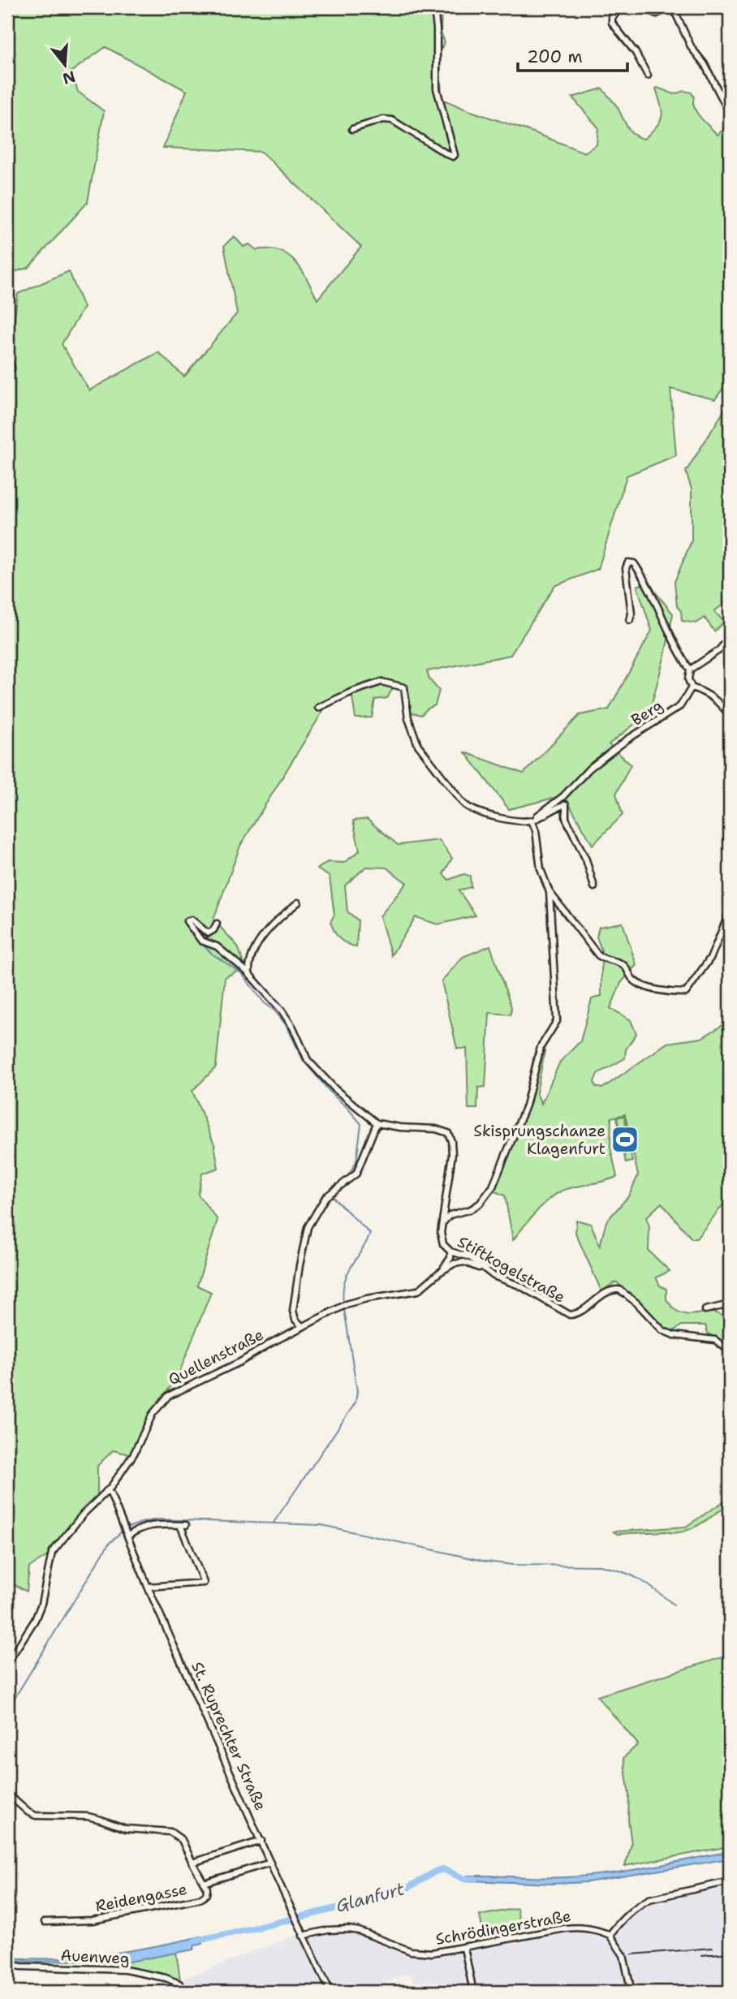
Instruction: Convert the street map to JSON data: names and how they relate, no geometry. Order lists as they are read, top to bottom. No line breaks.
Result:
{"streets":{"street":["Berg","Stiftkogelstraße","Quellenstraße","St. Ruprechter Straße","Reidengasse","Schrödingerstraße","Auenweg"]},"crossings":[["Berg","Stiftkogelstraße"],["Stiftkogelstraße","Quellenstraße"],["Quellenstraße","St. Ruprechter Straße"],["St. Ruprechter Straße","Schrödingerstraße"]],"water":["Glanfurt"],"places":{"sports":["Skisprungschanze Klagenfurt"]},"scale_bar":"200 m","north":"bottom"}
